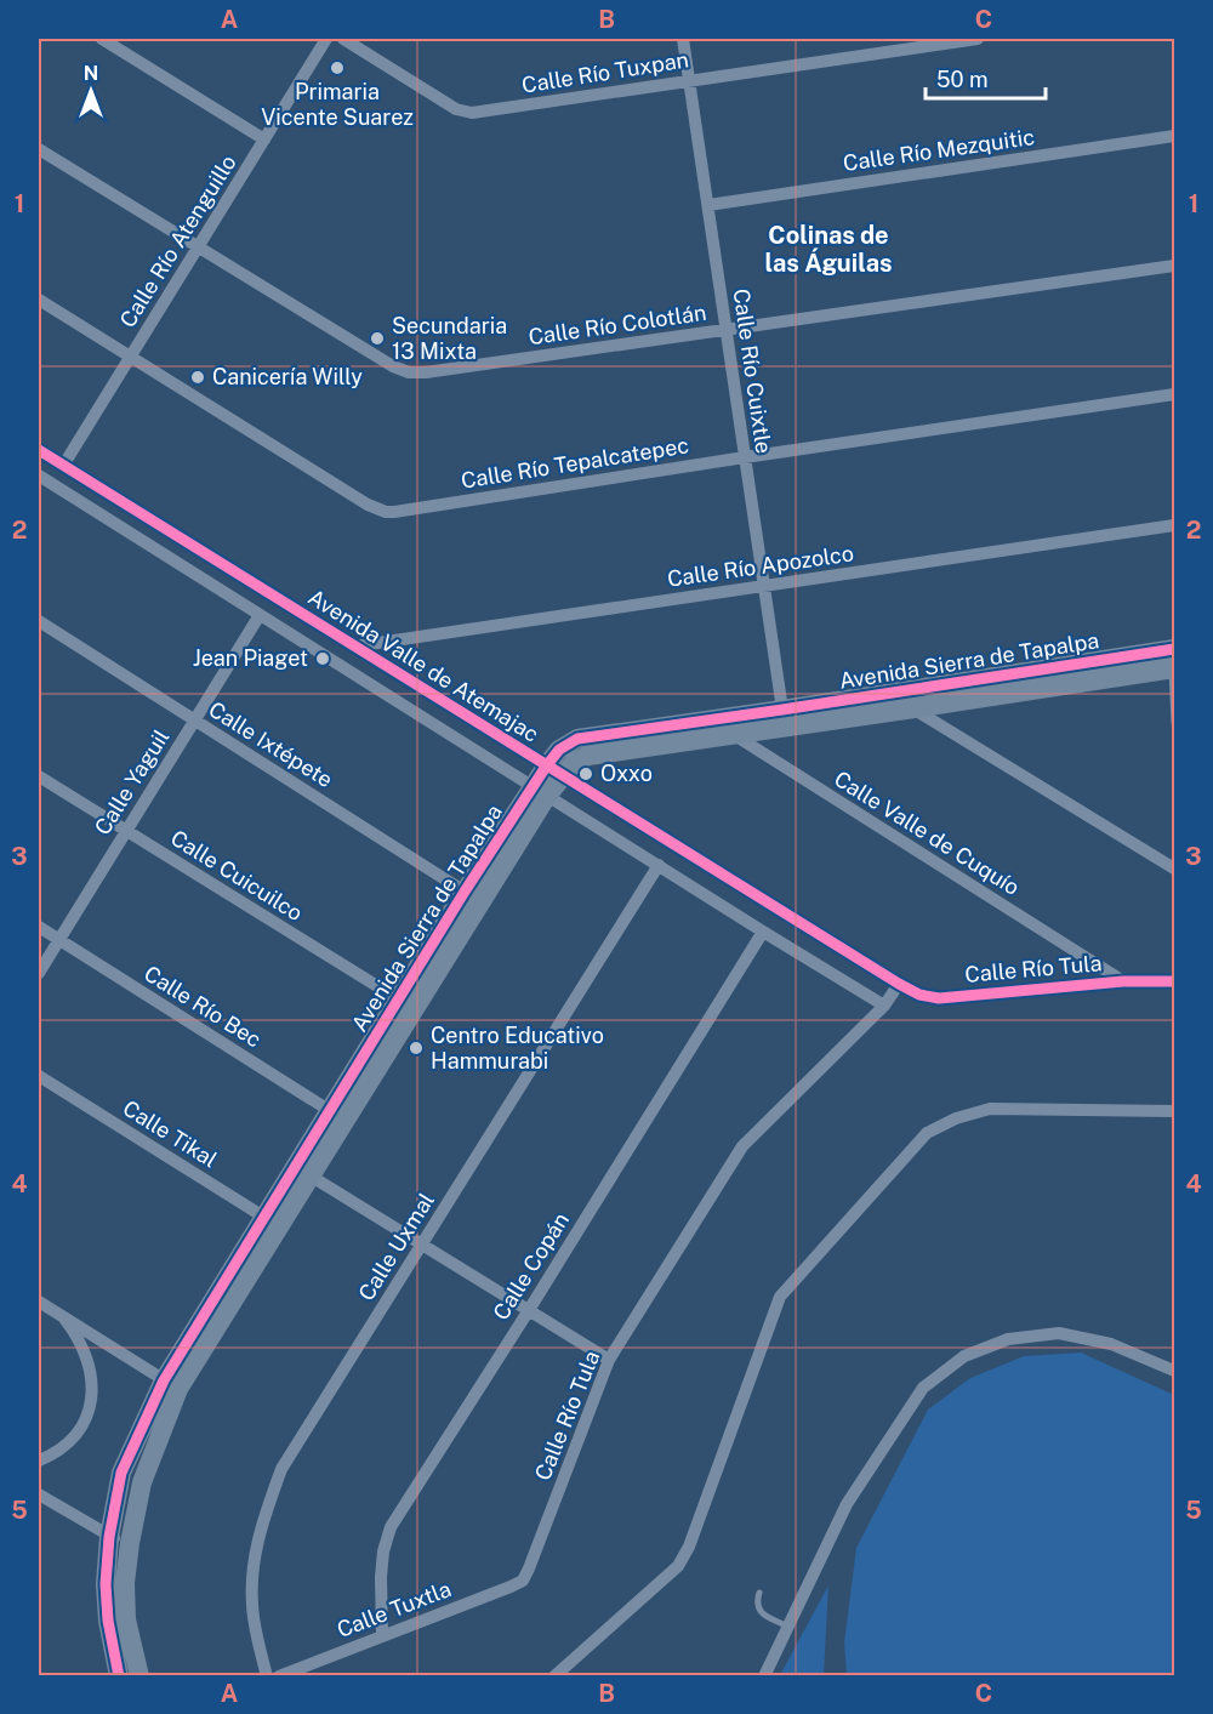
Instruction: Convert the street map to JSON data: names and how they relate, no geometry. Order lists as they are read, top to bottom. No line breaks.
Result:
{"streets":{"street":["Calle Río Tuxpan","Calle Río Mezquitic","Calle Río Atenguillo","Calle Río Colotlán","Calle Río Cuixtle","Calle Río Tepalcatepec","Calle Río Apozolco","Avenida Sierra de Tapalpa","Avenida Valle de Atemajac","Calle Ixtépete","Calle Yaguil","Calle Valle de Cuquío","Calle Cuicuilco","Calle Río Tula","Calle Río Bec","Calle Tikal","Calle Uxmal","Calle Copán","Calle Tuxtla"]},"crossings":[["Calle Río Tuxpan","Calle Río Cuixtle"],["Calle Río Mezquitic","Calle Río Cuixtle"],["Calle Río Atenguillo","Calle Río Colotlán"],["Calle Río Atenguillo","Calle Río Tepalcatepec"],["Calle Río Atenguillo","Avenida Valle de Atemajac"],["Calle Río Colotlán","Calle Río Cuixtle"],["Calle Río Cuixtle","Calle Río Tepalcatepec"],["Calle Río Cuixtle","Calle Río Apozolco"],["Calle Río Cuixtle","Avenida Sierra de Tapalpa"],["Calle Río Apozolco","Avenida Valle de Atemajac"],["Avenida Sierra de Tapalpa","Avenida Valle de Atemajac"],["Avenida Sierra de Tapalpa","Calle Ixtépete"],["Avenida Sierra de Tapalpa","Calle Valle de Cuquío"],["Avenida Sierra de Tapalpa","Calle Cuicuilco"],["Avenida Sierra de Tapalpa","Calle Río Bec"],["Avenida Sierra de Tapalpa","Calle Tikal"],["Avenida Valle de Atemajac","Calle Yaguil"],["Avenida Valle de Atemajac","Calle Río Tula"],["Avenida Valle de Atemajac","Calle Uxmal"],["Avenida Valle de Atemajac","Calle Copán"],["Calle Ixtépete","Calle Yaguil"],["Calle Yaguil","Calle Cuicuilco"],["Calle Yaguil","Calle Río Bec"],["Calle Valle de Cuquío","Calle Río Tula"],["Calle Río Tula","Calle Tuxtla"],["Calle Copán","Calle Tuxtla"]],"districts":["Colinas de las Águilas"],"places":["Primaria Vicente Suarez","Secundaria 13 Mixta","Canicería Willy","Jean Piaget","Oxxo","Centro Educativo Hammurabi"],"scale_bar":"50 m","north":"top","grid":{"columns":["A","B","C"],"rows":["1","2","3","4","5"]}}
